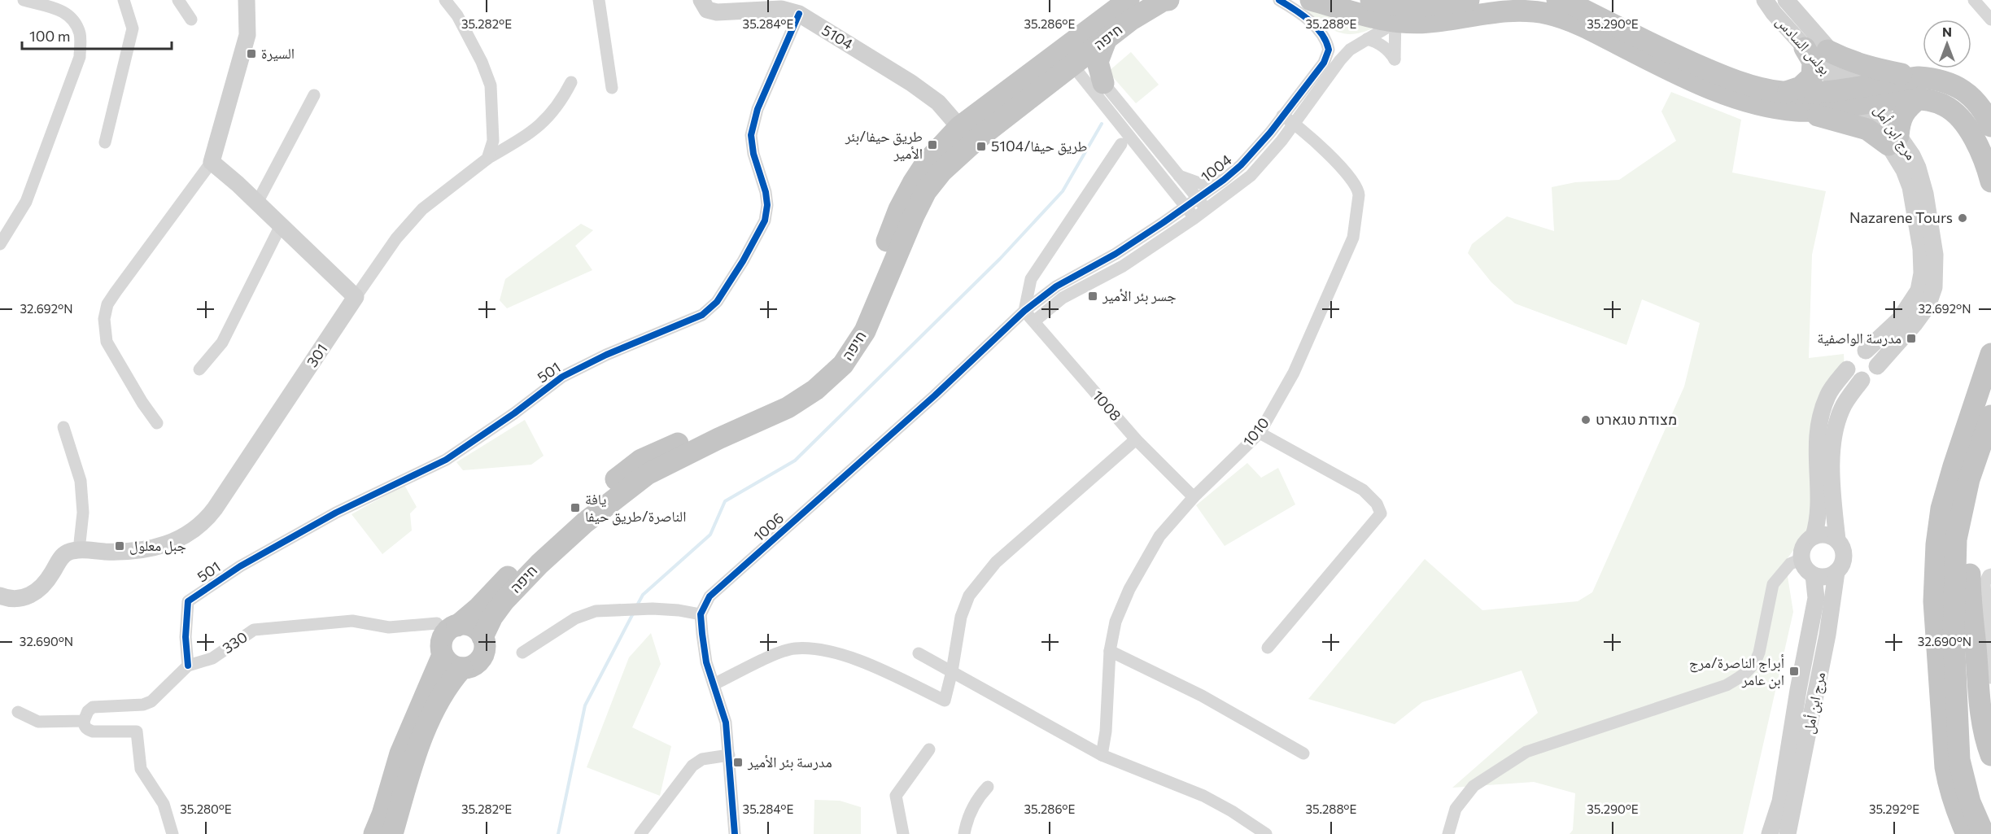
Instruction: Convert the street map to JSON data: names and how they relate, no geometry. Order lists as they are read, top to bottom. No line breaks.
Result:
{"streets":{"highway":["חיפה"],"street":["5104","بولس السادس","مرج ابن أمل","1004","301","501","1008","1010","1006","330"]},"crossings":[["5104","חיפה"],["5104","501"],["חיפה","330"],["بولس السادس","مرج ابن أمل"],["1004","1008"],["1004","1010"],["1004","1006"],["501","330"],["1008","1010"],["1008","1006"]],"places":{"transit":["السيرة","طريق حيفا/بئر الأمير","طريق حيفا/5104","جسر بئر الأمير","مدرسة الواصفية","يافة الناصرة/طريق حيفا","جبل معلول","أبراج الناصرة/مرج ابن عامر","مدرسة بئر الأمير"],"other":["Nazarene Tours","מצודת טגארט"]},"scale_bar":"100 m","north":"top","coordinates":["35.282°E","35.284°E","35.286°E","35.288°E","35.290°E","32.692°N","32.690°N","35.280°E","35.292°E"]}
